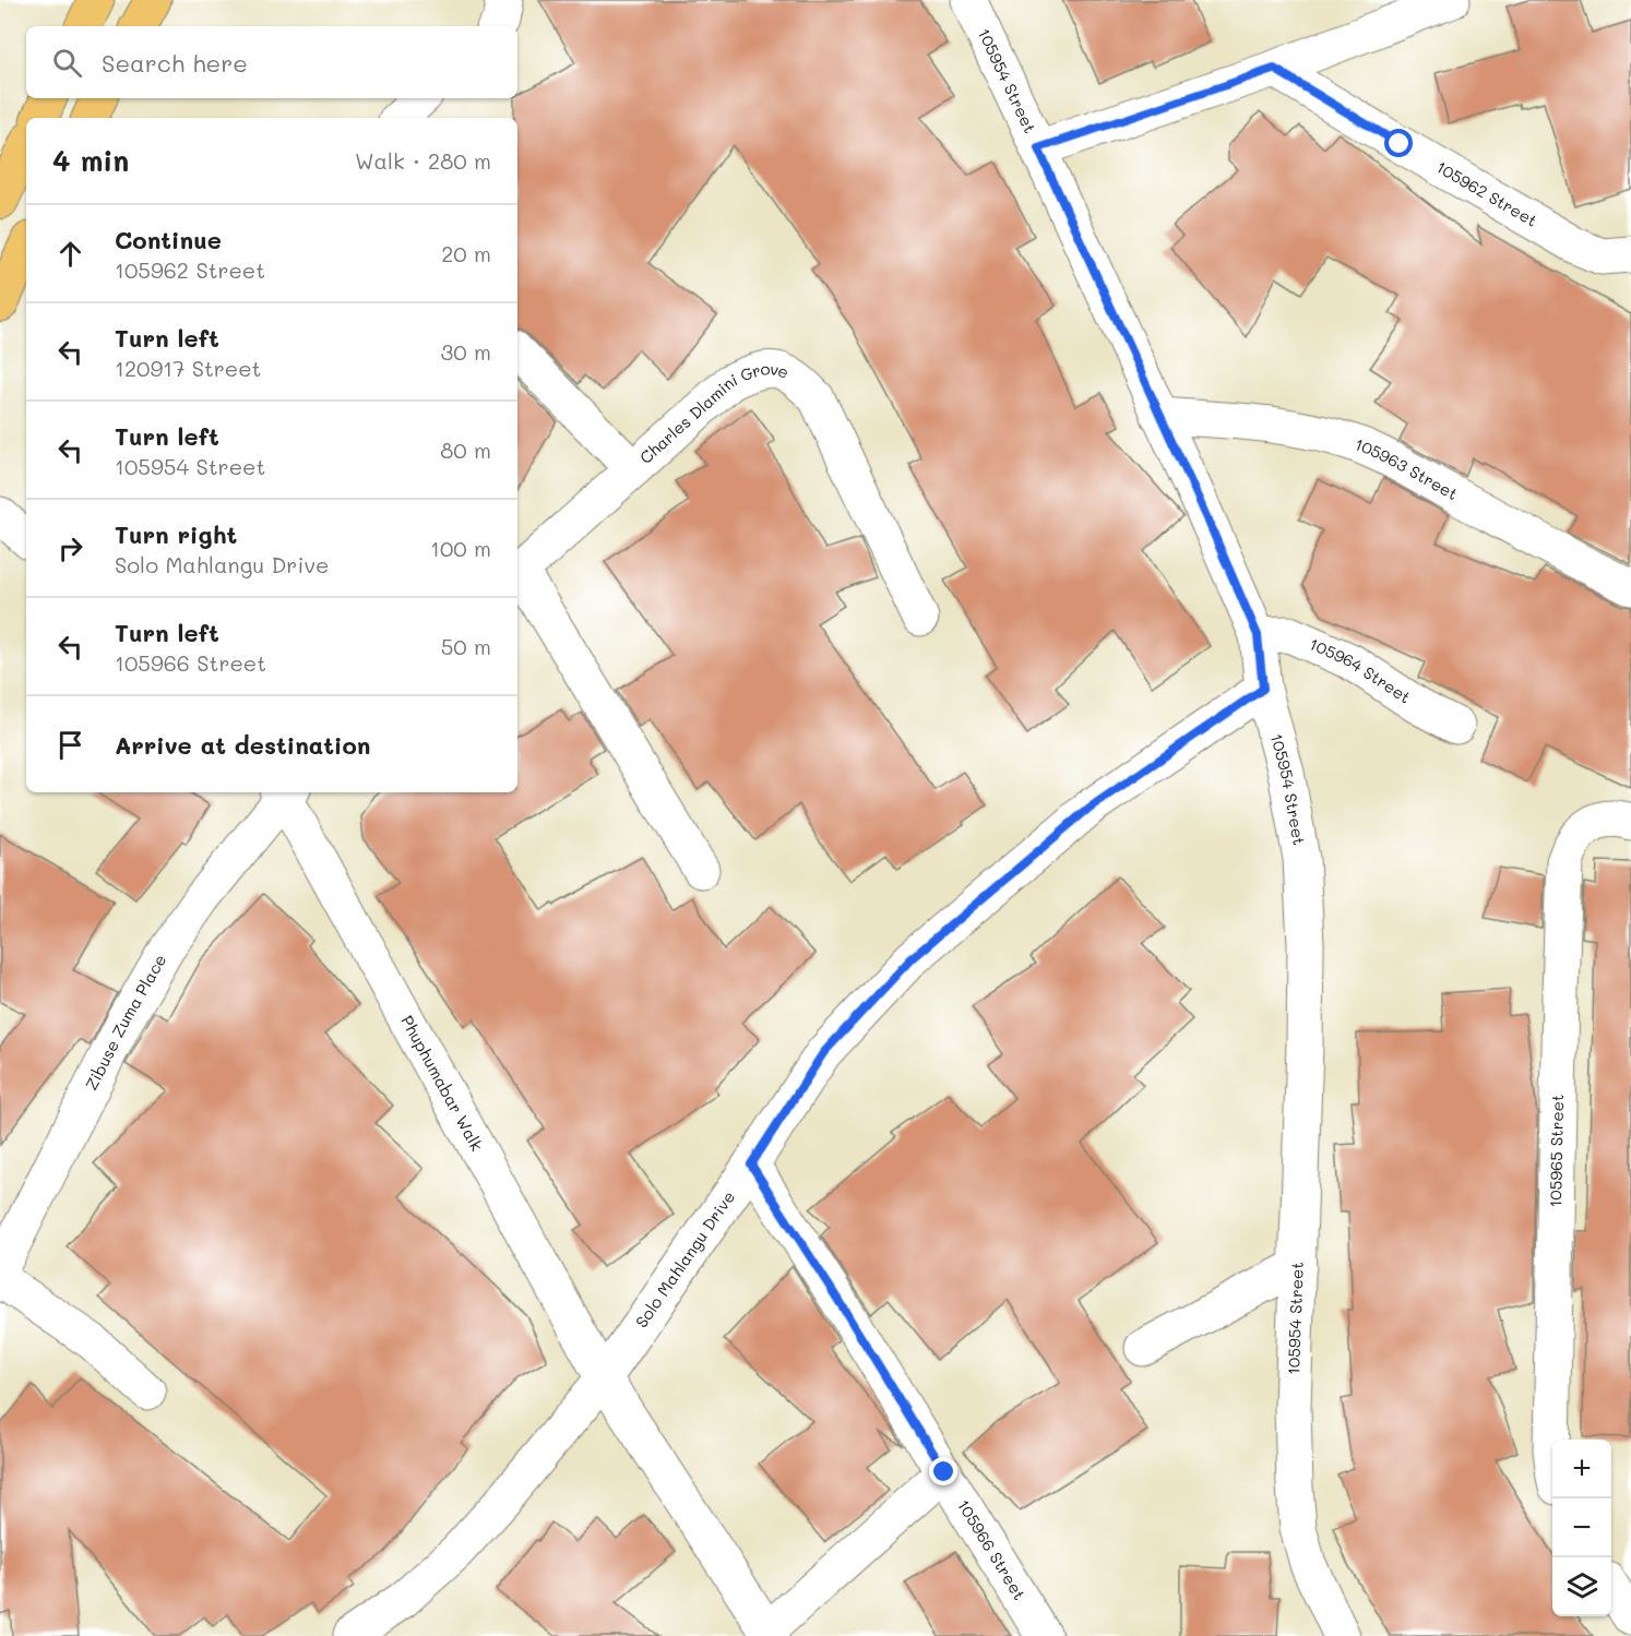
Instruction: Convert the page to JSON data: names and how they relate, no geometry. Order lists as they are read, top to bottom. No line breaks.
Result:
{"streets":{"street":["105954 Street","105962 Street","Charles Dlamini Grove","105963 Street","105964 Street","Zibuse Zuma Place","Phuphumabar Walk","105965 Street","Solo Mahlangu Drive","105966 Street"]},"crossings":[["105954 Street","105963 Street"],["105954 Street","105964 Street"],["105954 Street","Solo Mahlangu Drive"],["Phuphumabar Walk","Solo Mahlangu Drive"],["Solo Mahlangu Drive","105966 Street"]],"page":{"search":"Search here","heading":["4 min","Walk · 280 m"],"list":[["Continue","105962 Street","20 m"],["Turn left","120917 Street","30 m"],["Turn left","105954 Street","80 m"],["Turn right","Solo Mahlangu Drive","100 m"],["Turn left","105966 Street","50 m"],"Arrive at destination"],"map_buttons":["+","−"]}}
